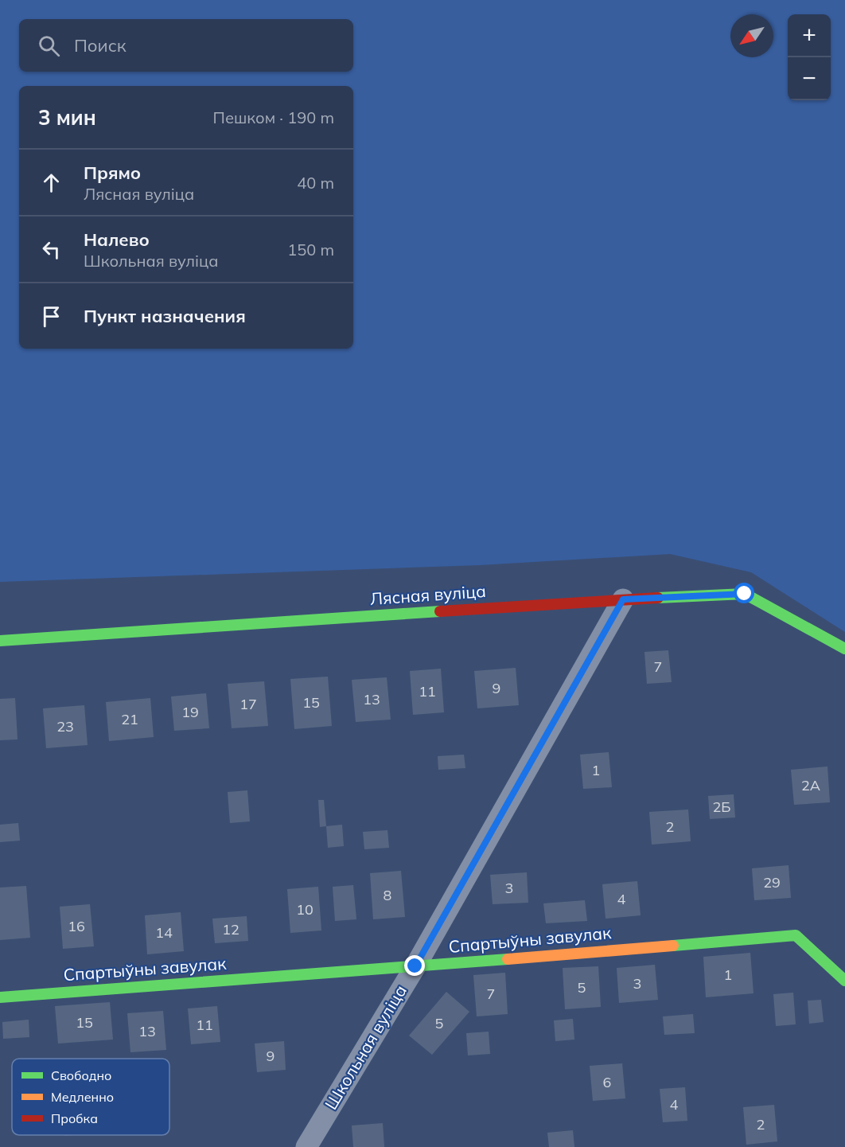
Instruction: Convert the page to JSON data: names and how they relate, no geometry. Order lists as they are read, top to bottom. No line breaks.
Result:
{"streets":{"street":["Лясная вуліца","Спартыўны завулак","Школьная вуліца"]},"crossings":[["Лясная вуліца","Школьная вуліца"],["Спартыўны завулак","Школьная вуліца"]],"house_numbers":["7","9","11","13","15","17","19","21","23","1","2А","2Б","2","29","3","8","4","10","16","12","14","1","3","5","7","15","5","11","13","9","6","4","2"],"legend":["Свободно","Медленно","Пробка"],"north":"bottom left","page":{"map_buttons":["+","−"],"search":"Поиск","heading":["3 мин","Пешком · 190 m"],"list":[["Прямо","Лясная вуліца","40 m"],["Налево","Школьная вуліца","150 m"],"Пункт назначения"]}}
